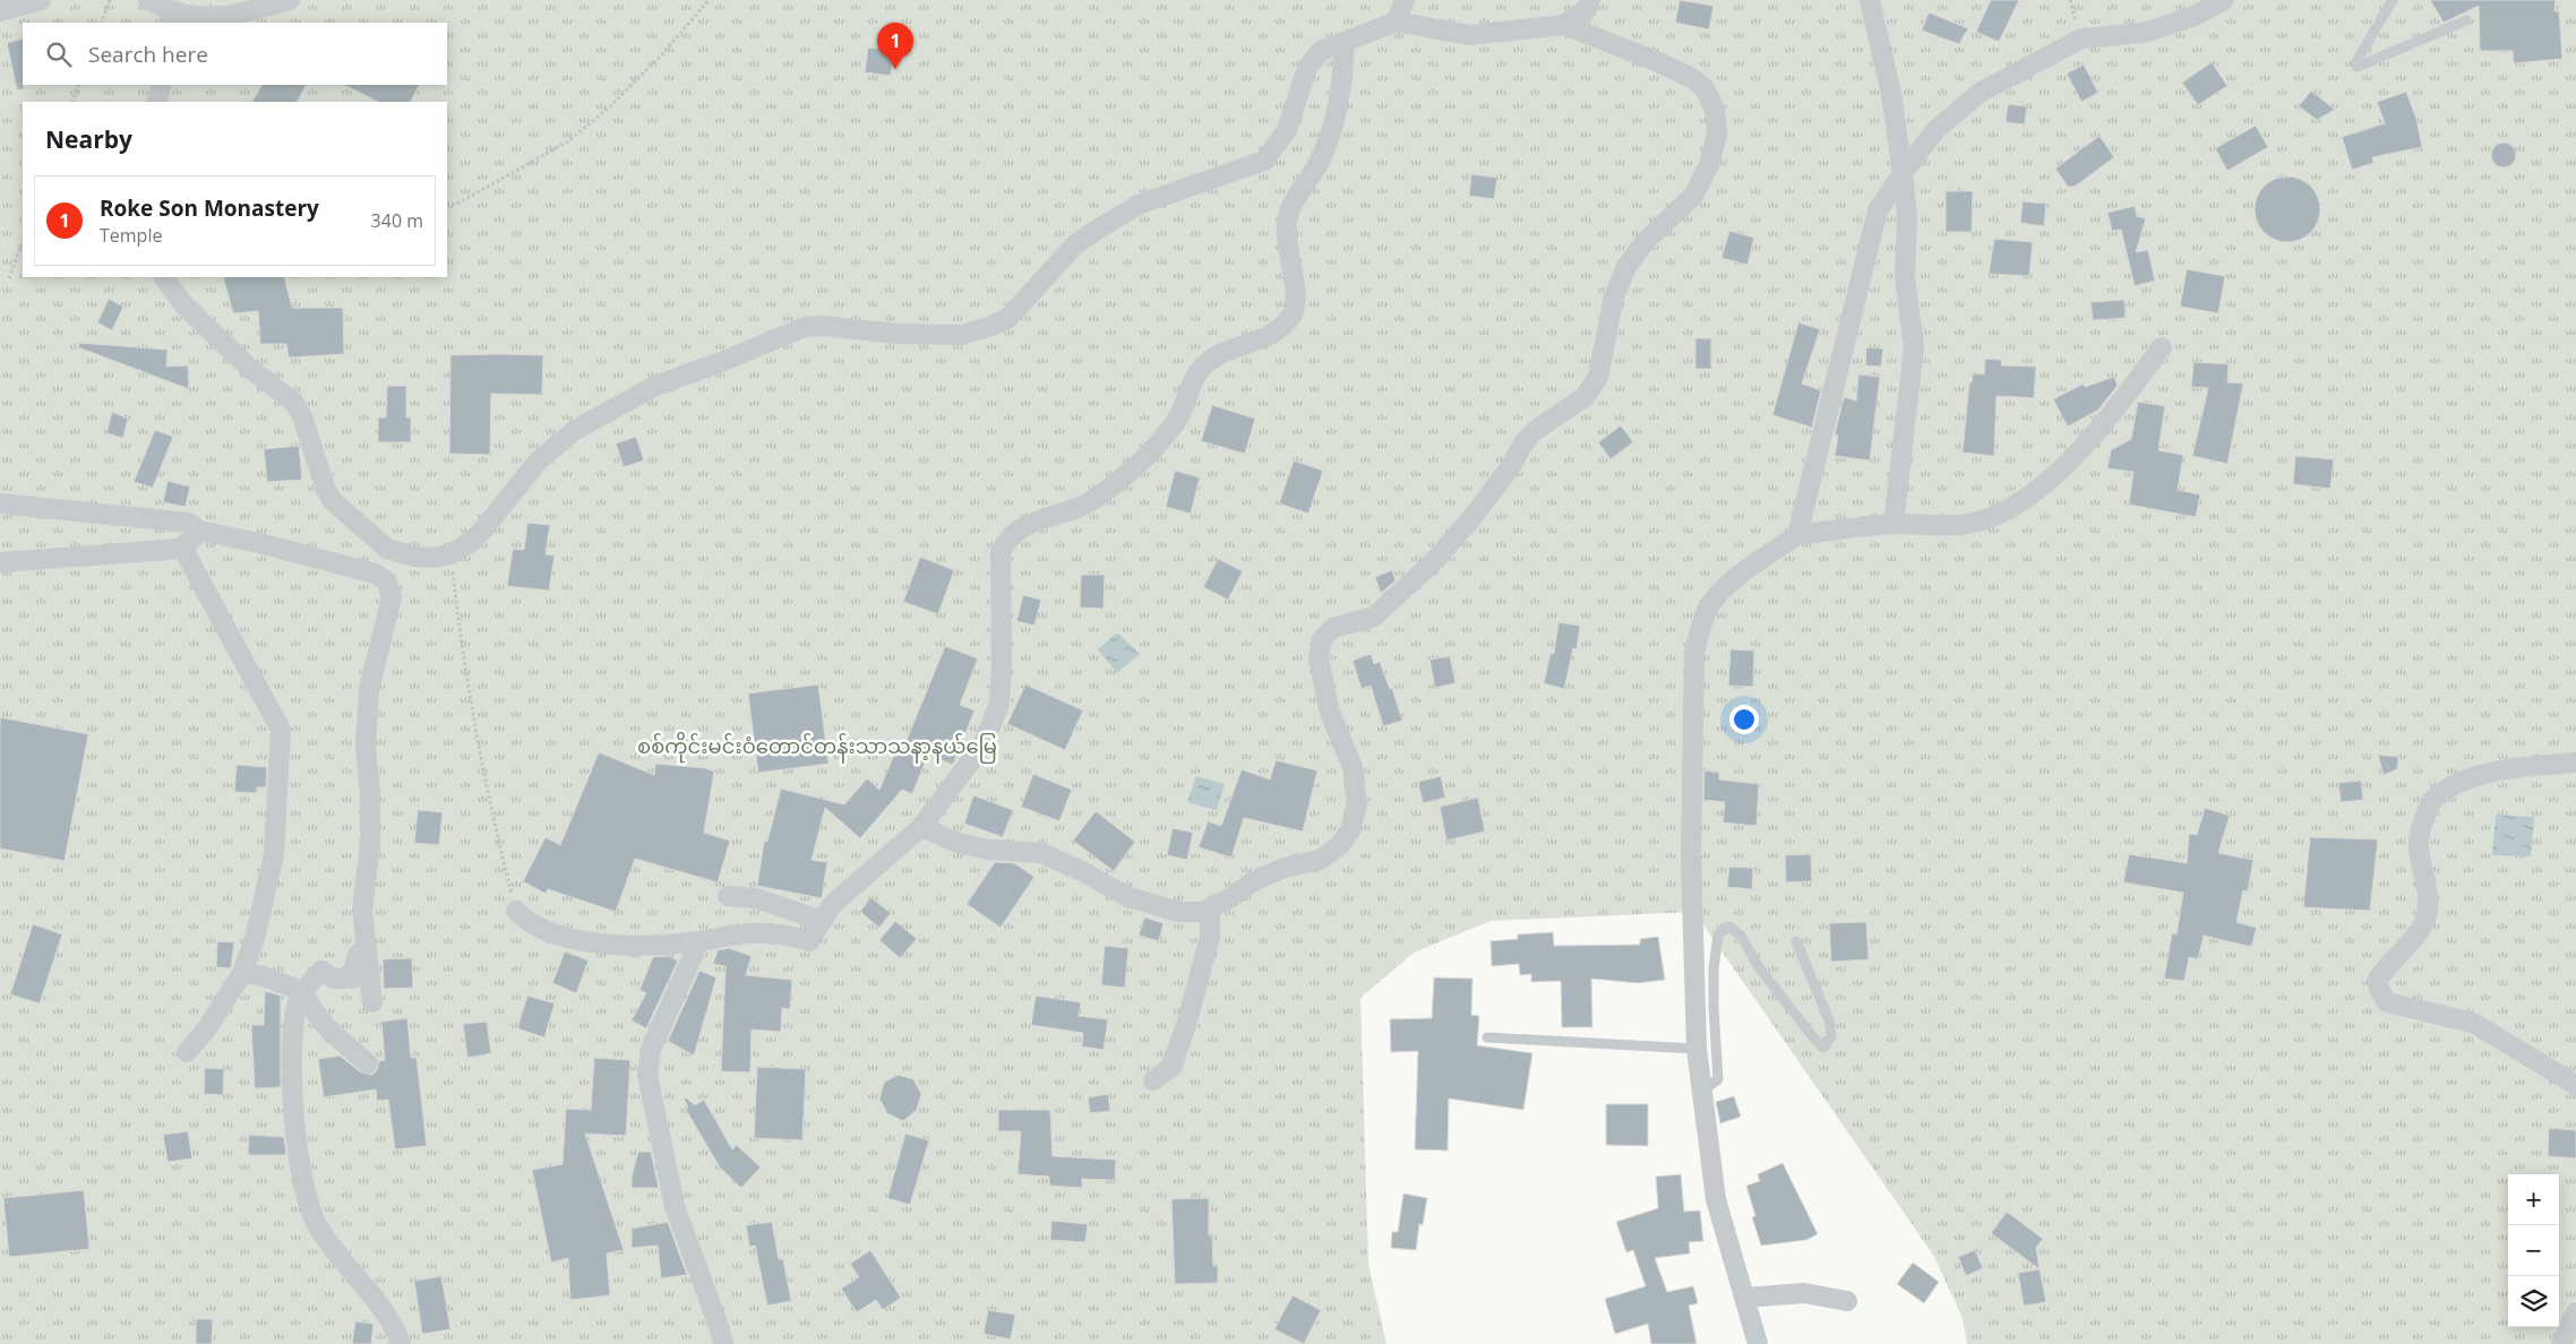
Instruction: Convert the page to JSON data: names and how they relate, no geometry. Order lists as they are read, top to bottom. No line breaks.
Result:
{"parks":["စစ်ကိုင်းမင်းဝံတောင်တန်းသာသနာ့နယ်မြေ"],"page":{"pins":"1","search":"Search here","heading":"Nearby","list":[{"mark":"1","name":"Roke Son Monastery","note":"Temple","value":"340 m"}],"map_buttons":["+","−"]}}
